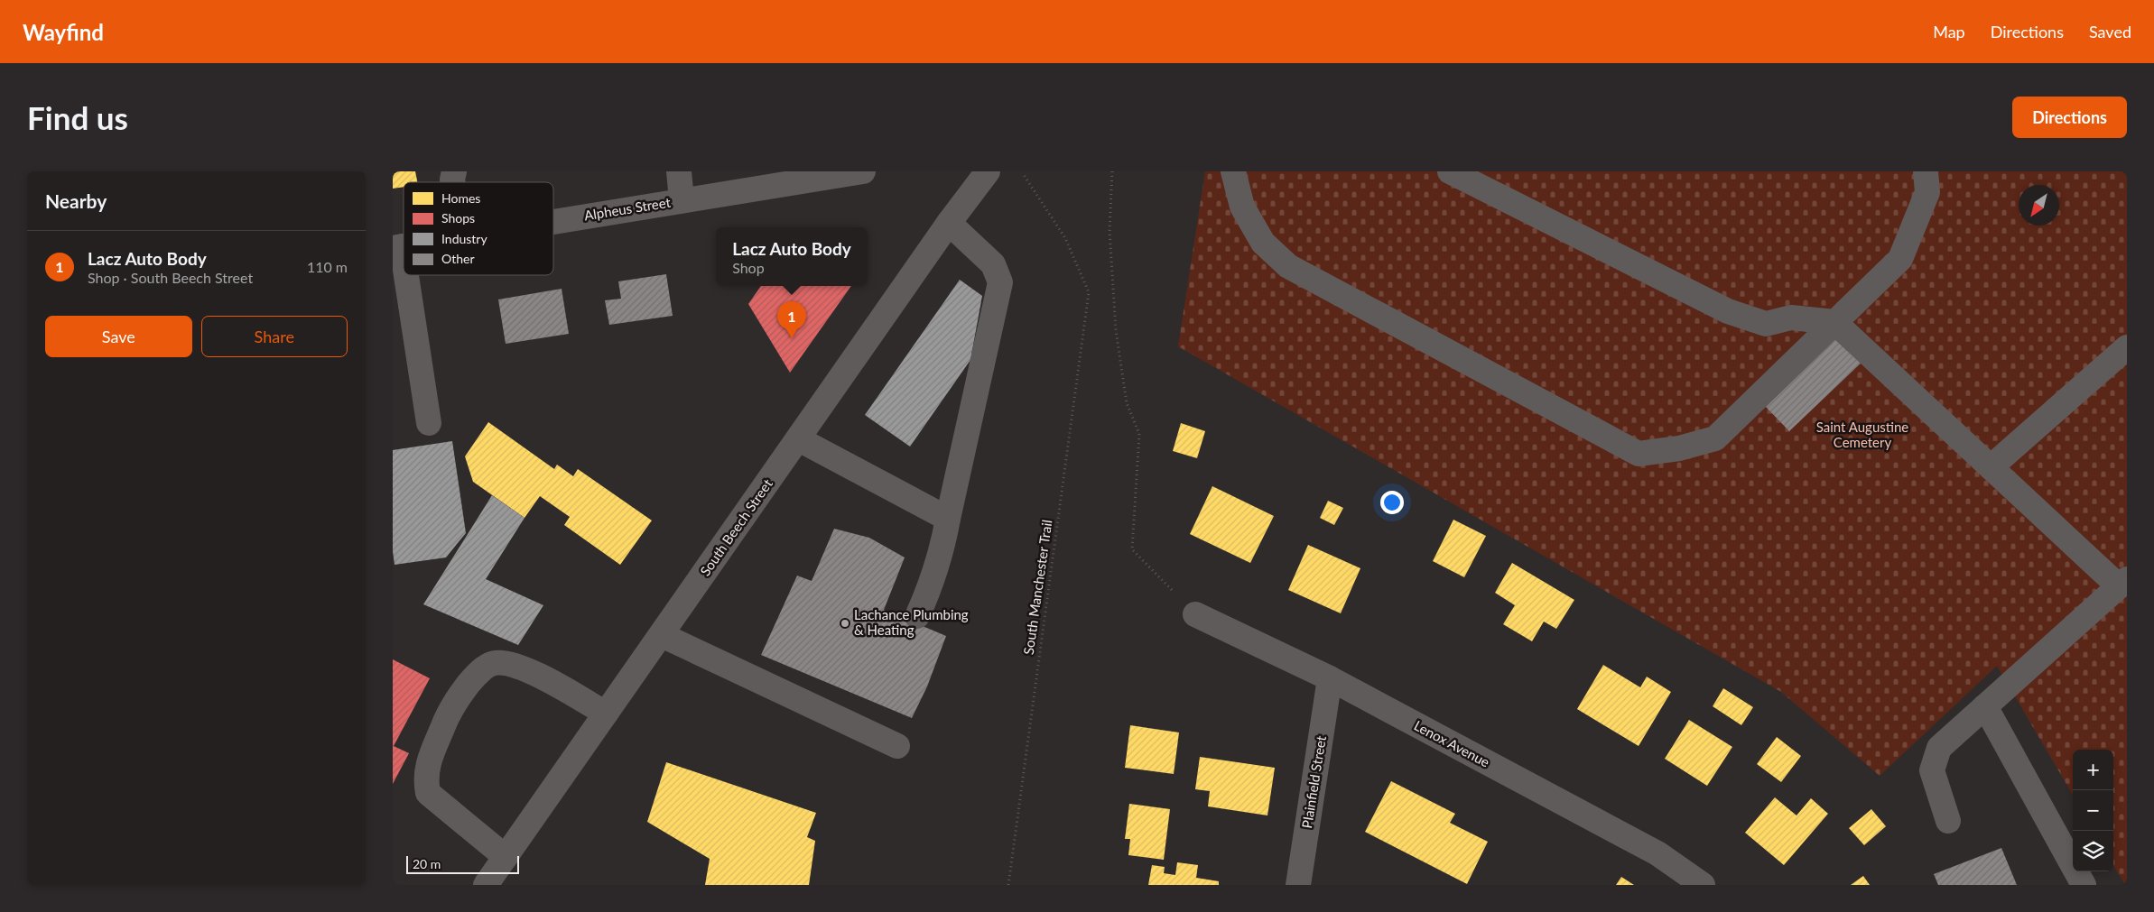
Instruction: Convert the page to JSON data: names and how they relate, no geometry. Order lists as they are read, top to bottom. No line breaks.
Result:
{"streets":{"street":["Alpheus Street","South Beech Street","Lenox Avenue","Plainfield Street"],"path":["South Manchester Trail"]},"crossings":[["Lenox Avenue","Plainfield Street"]],"parks":["Saint Augustine Cemetery"],"places":["Lachance Plumbing & Heating"],"legend":["Homes","Shops","Industry","Other"],"scale_bar":"20 m","north":"bottom left","page":{"header":"Wayfind","nav":["Map","Directions","Saved"],"buttons":["Directions",["Save","Share"]],"title":"Find us","heading":"Nearby","popup":["Lacz Auto Body","Shop"],"list":[{"mark":"1","name":"Lacz Auto Body","note":"Shop · South Beech Street","value":"110 m"}],"pins":"1","map_buttons":["+","−"],"scale":"20 m"}}
